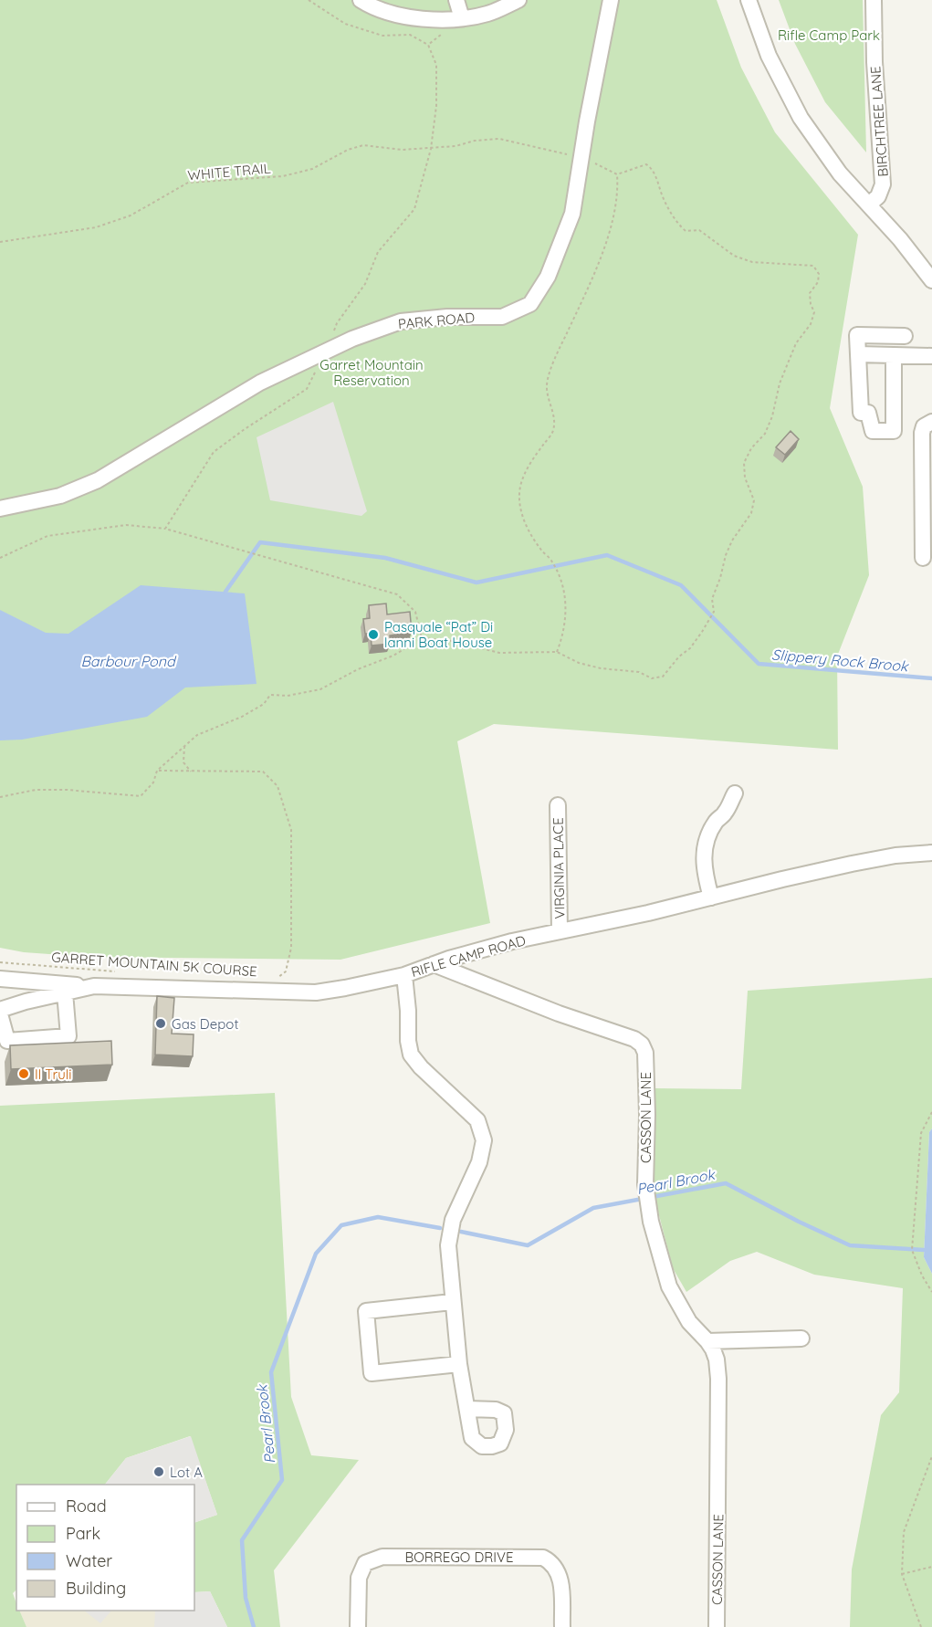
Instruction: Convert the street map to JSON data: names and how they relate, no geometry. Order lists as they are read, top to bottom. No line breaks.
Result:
{"streets":{"street":["BIRCHTREE LANE","PARK ROAD","VIRGINIA PLACE","RIFLE CAMP ROAD","CASSON LANE","BORREGO DRIVE"],"path":["WHITE TRAIL","GARRET MOUNTAIN 5K COURSE"]},"crossings":[["WHITE TRAIL","PARK ROAD"],["VIRGINIA PLACE","RIFLE CAMP ROAD"],["RIFLE CAMP ROAD","CASSON LANE"]],"water":["Slippery Rock Brook","Barbour Pond","Pearl Brook"],"parks":["Rifle Camp Park","Garret Mountain Reservation"],"places":["Pasquale “Pat” Di lanni Boat House","Gas Depot","Il Truli","Lot A"],"legend":["Road","Park","Water","Building"]}
